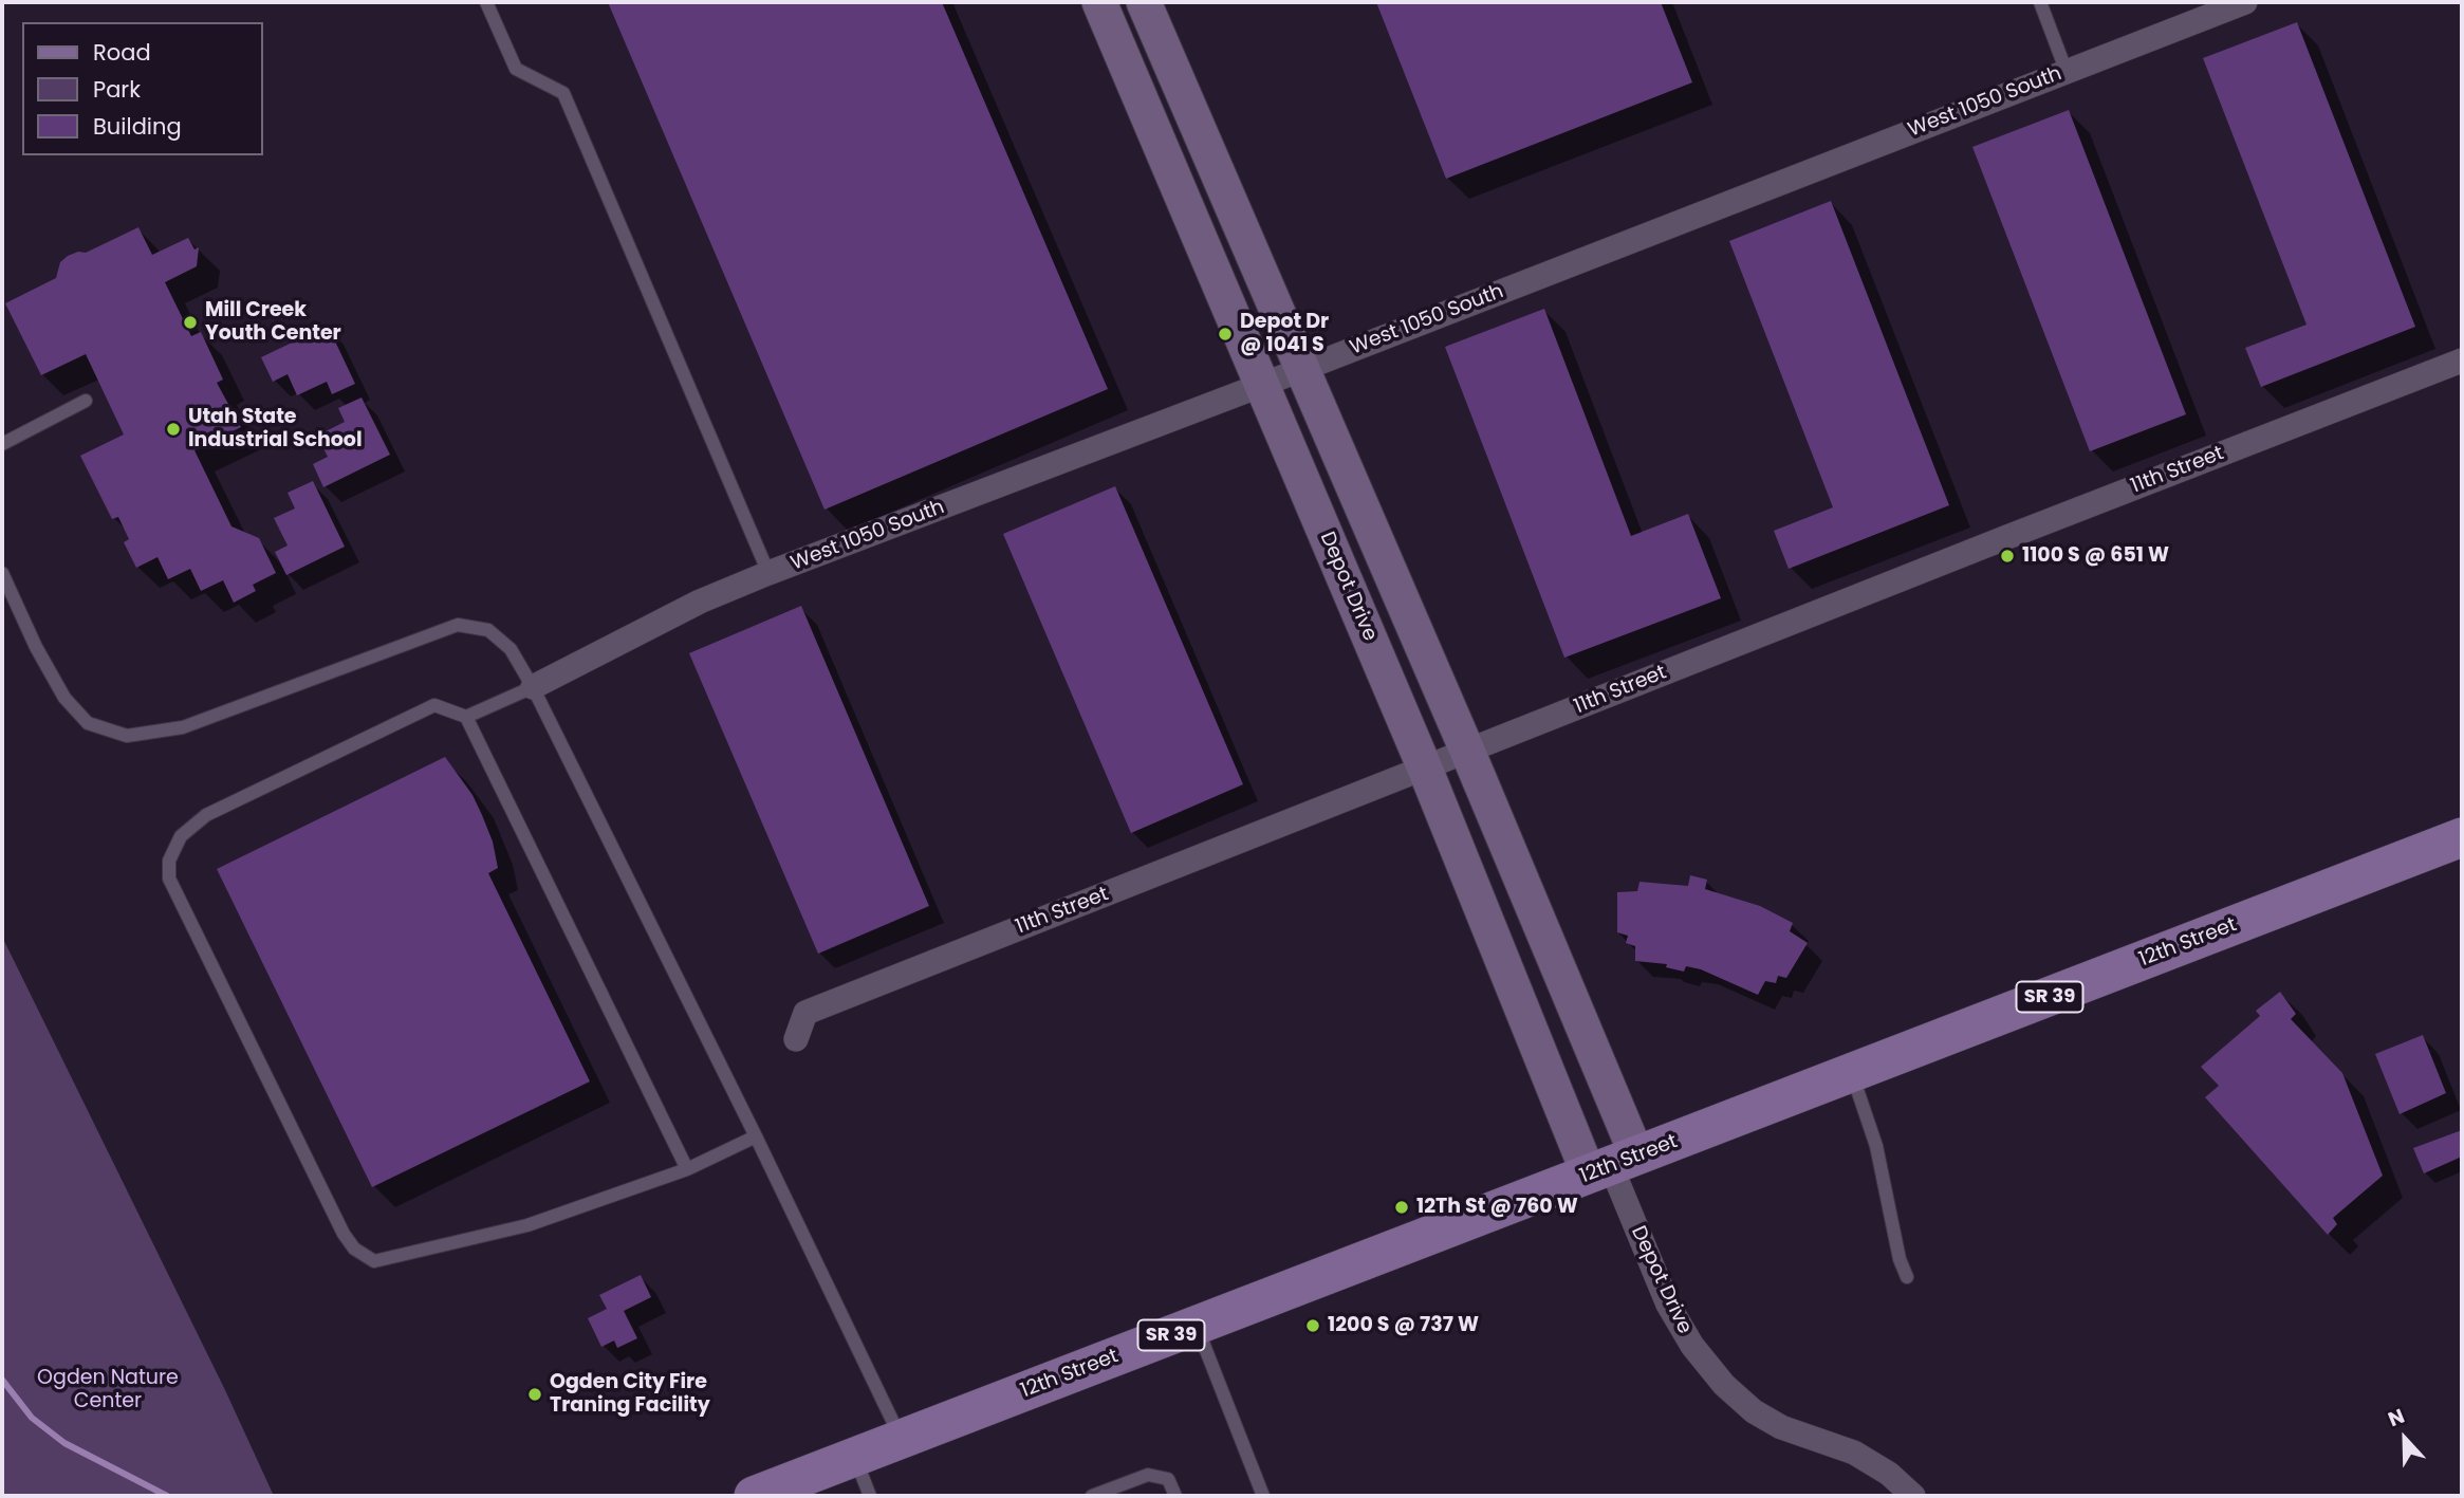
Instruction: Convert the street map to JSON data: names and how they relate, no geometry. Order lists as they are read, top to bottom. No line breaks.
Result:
{"streets":{"main road":["Depot Drive","12th Street","SR 39"],"street":["West 1050 South","11th Street"]},"crossings":[["West 1050 South","Depot Drive"],["11th Street","Depot Drive"],["Depot Drive","12th Street"]],"parks":["Ogden Nature Center"],"places":["Mill Creek Youth Center","Depot Dr @ 1041 S","Utah State Industrial School","1100 S @ 651 W","12Th St @ 760 W","1200 S @ 737 W","Ogden City Fire Traning Facility"],"legend":["Road","Park","Building"],"north":"top"}
